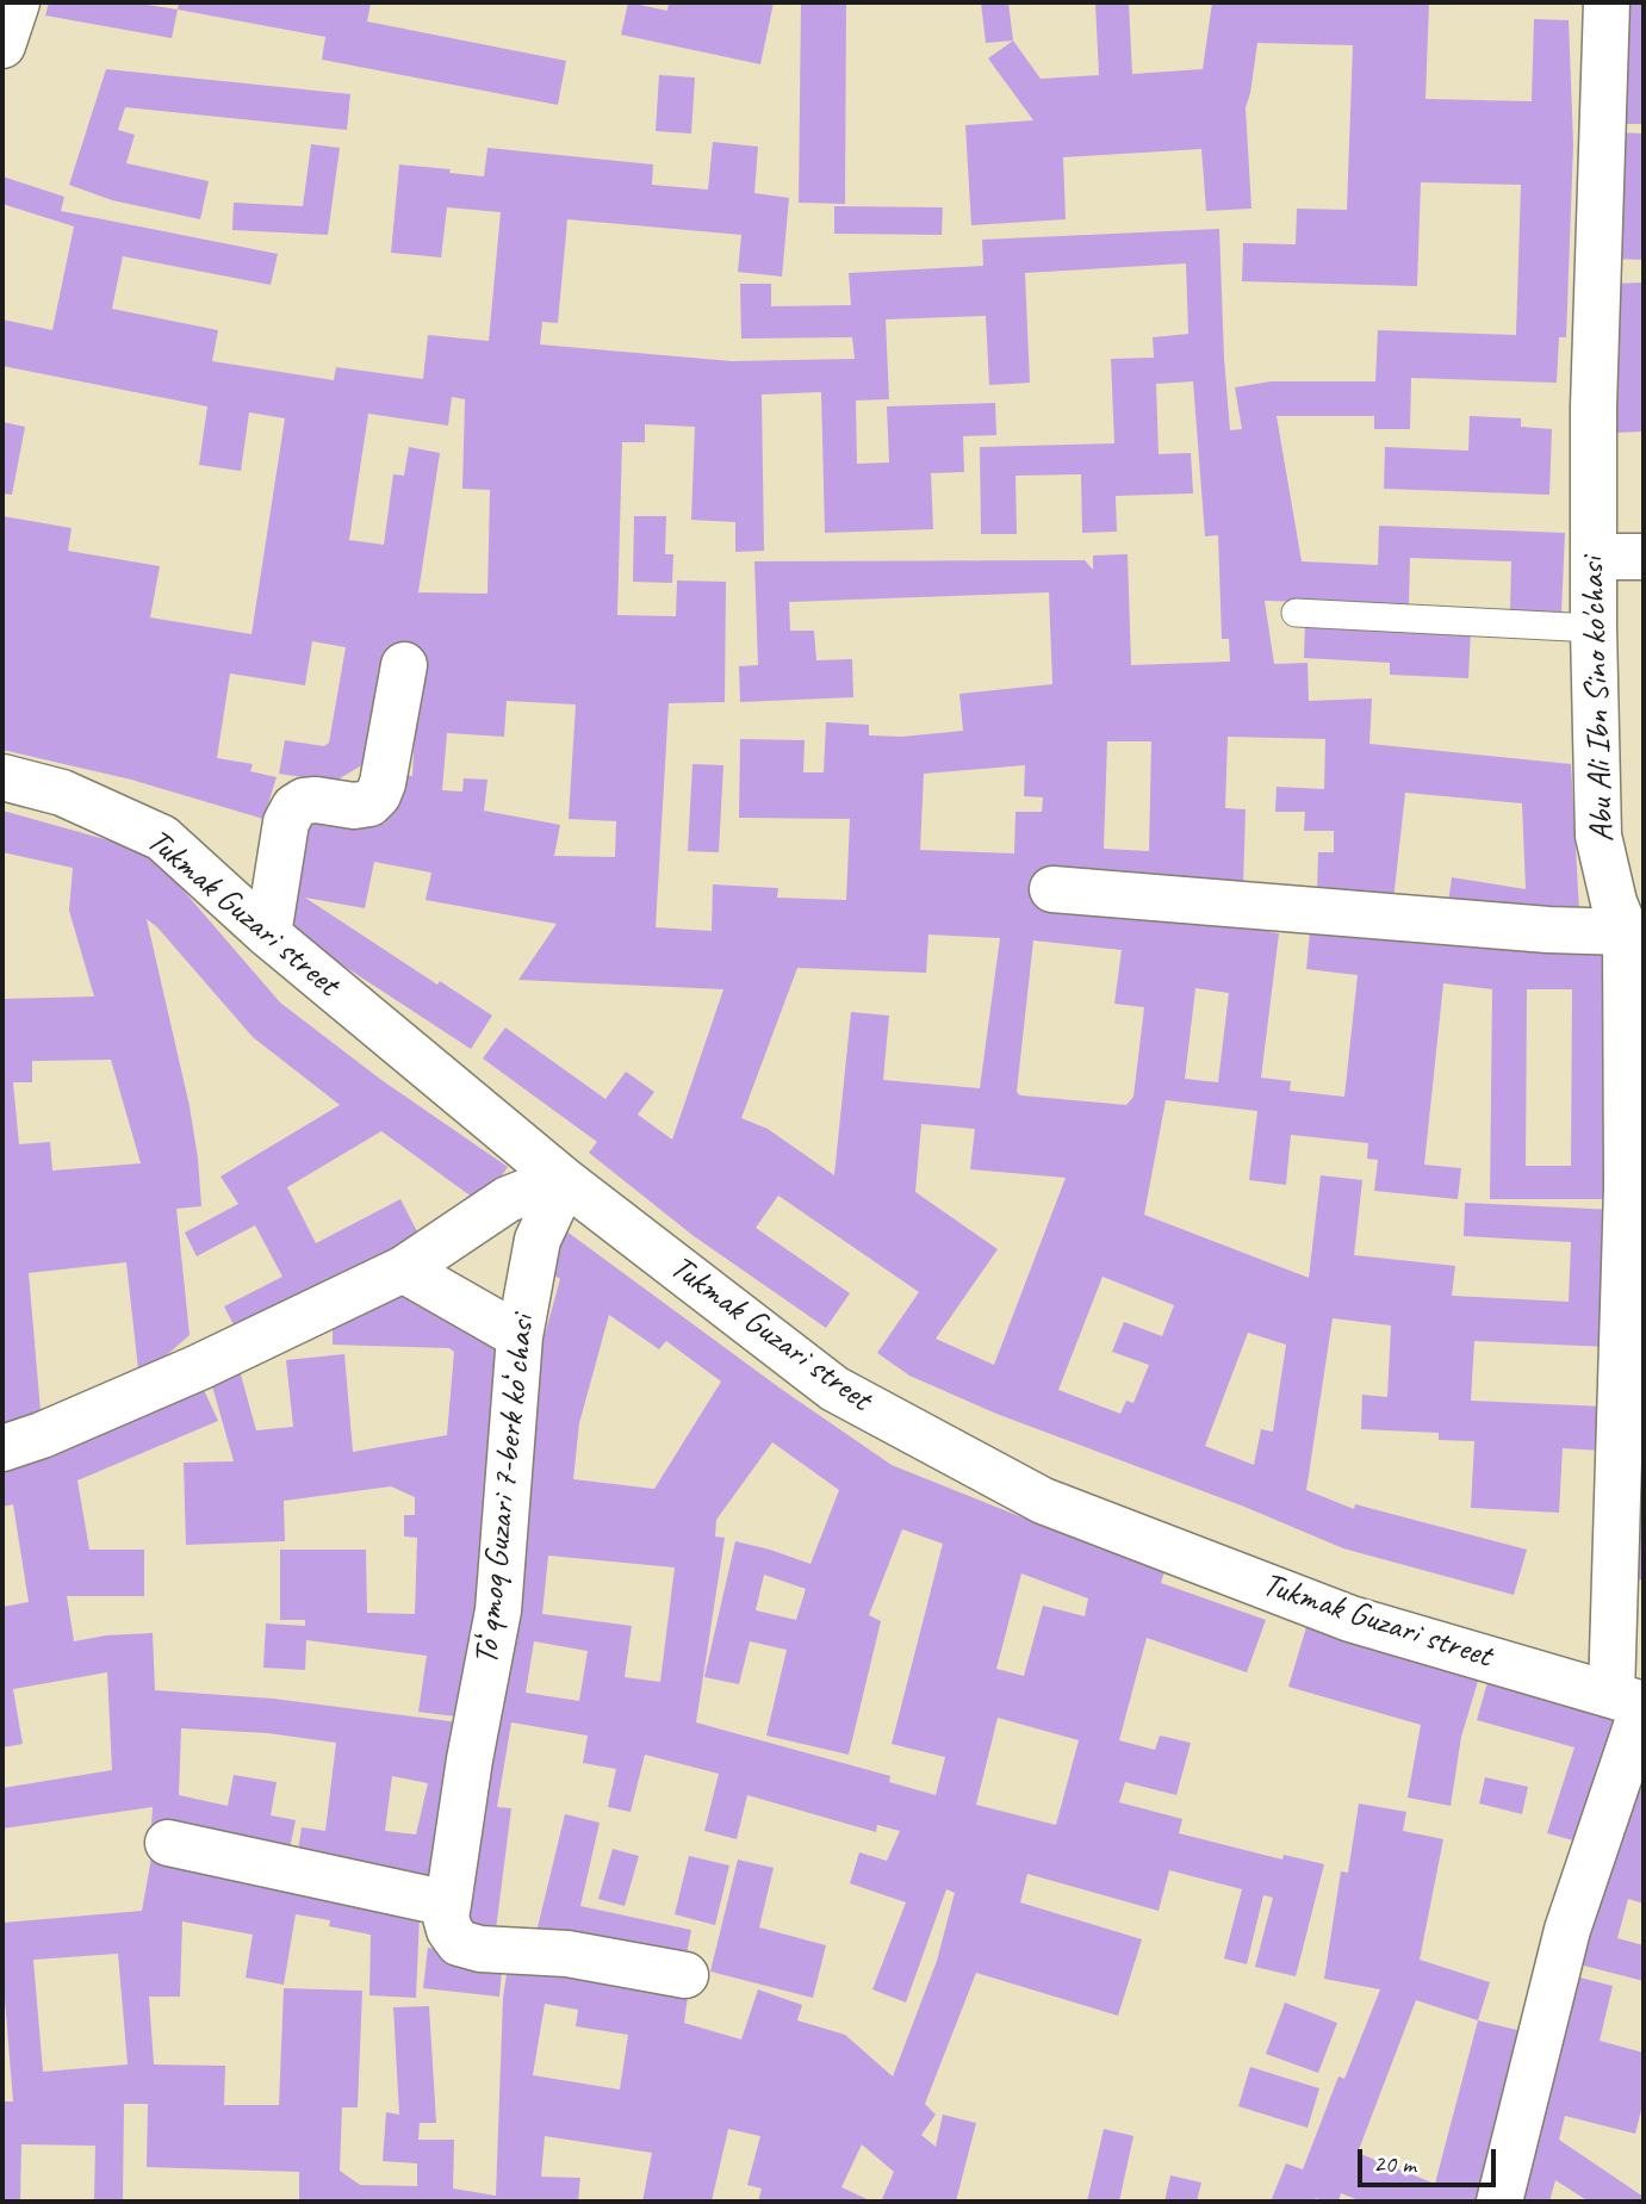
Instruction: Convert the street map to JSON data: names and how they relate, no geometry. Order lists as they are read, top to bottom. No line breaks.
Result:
{"streets":{"street":["Abu Ali Ibn Sino ko'chasi","Tukmak Guzari street","Toʻqmoq Guzari 7-berk koʻchasi"]},"crossings":[["Abu Ali Ibn Sino ko'chasi","Tukmak Guzari street"],["Tukmak Guzari street","Toʻqmoq Guzari 7-berk koʻchasi"]],"scale_bar":"20 m"}
